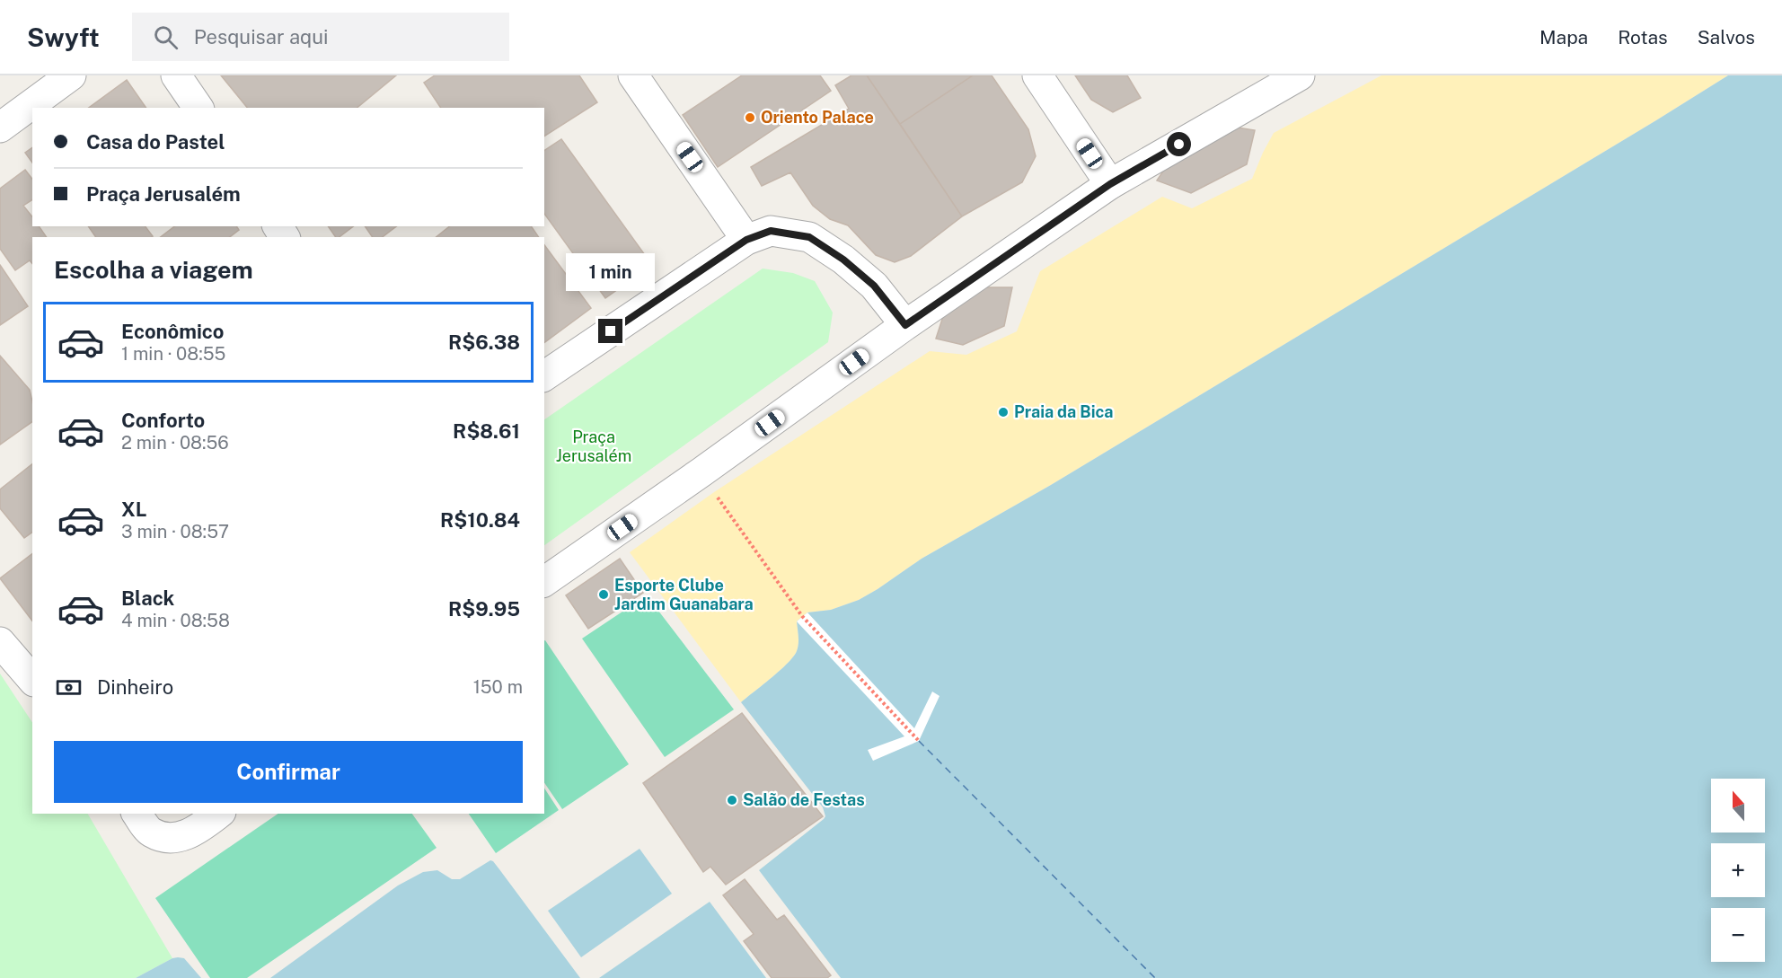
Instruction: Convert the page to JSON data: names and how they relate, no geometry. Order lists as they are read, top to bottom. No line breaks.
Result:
{"parks":["Praça Jerusalém"],"places":["Oriento Palace","Praia da Bica","Esporte Clube Jardim Guanabara","Salão de Festas"],"north":"top","page":{"header":"Swyft","search":"Pesquisar aqui","nav":["Mapa","Rotas","Salvos"],"banner":["Casa do Pastel","Praça Jerusalém"],"heading":"Escolha a viagem","bubble":"1 min","list":[{"name":"Econômico","note":"1 min · 08:55","value":"R$6.38"},{"name":"Conforto","note":"2 min · 08:56","value":"R$8.61"},{"name":"XL","note":"3 min · 08:57","value":"R$10.84"},{"name":"Black","note":"4 min · 08:58","value":"R$9.95"}],"pay":["Dinheiro","150 m"],"buttons":"Confirmar","map_buttons":["+","−"]}}
